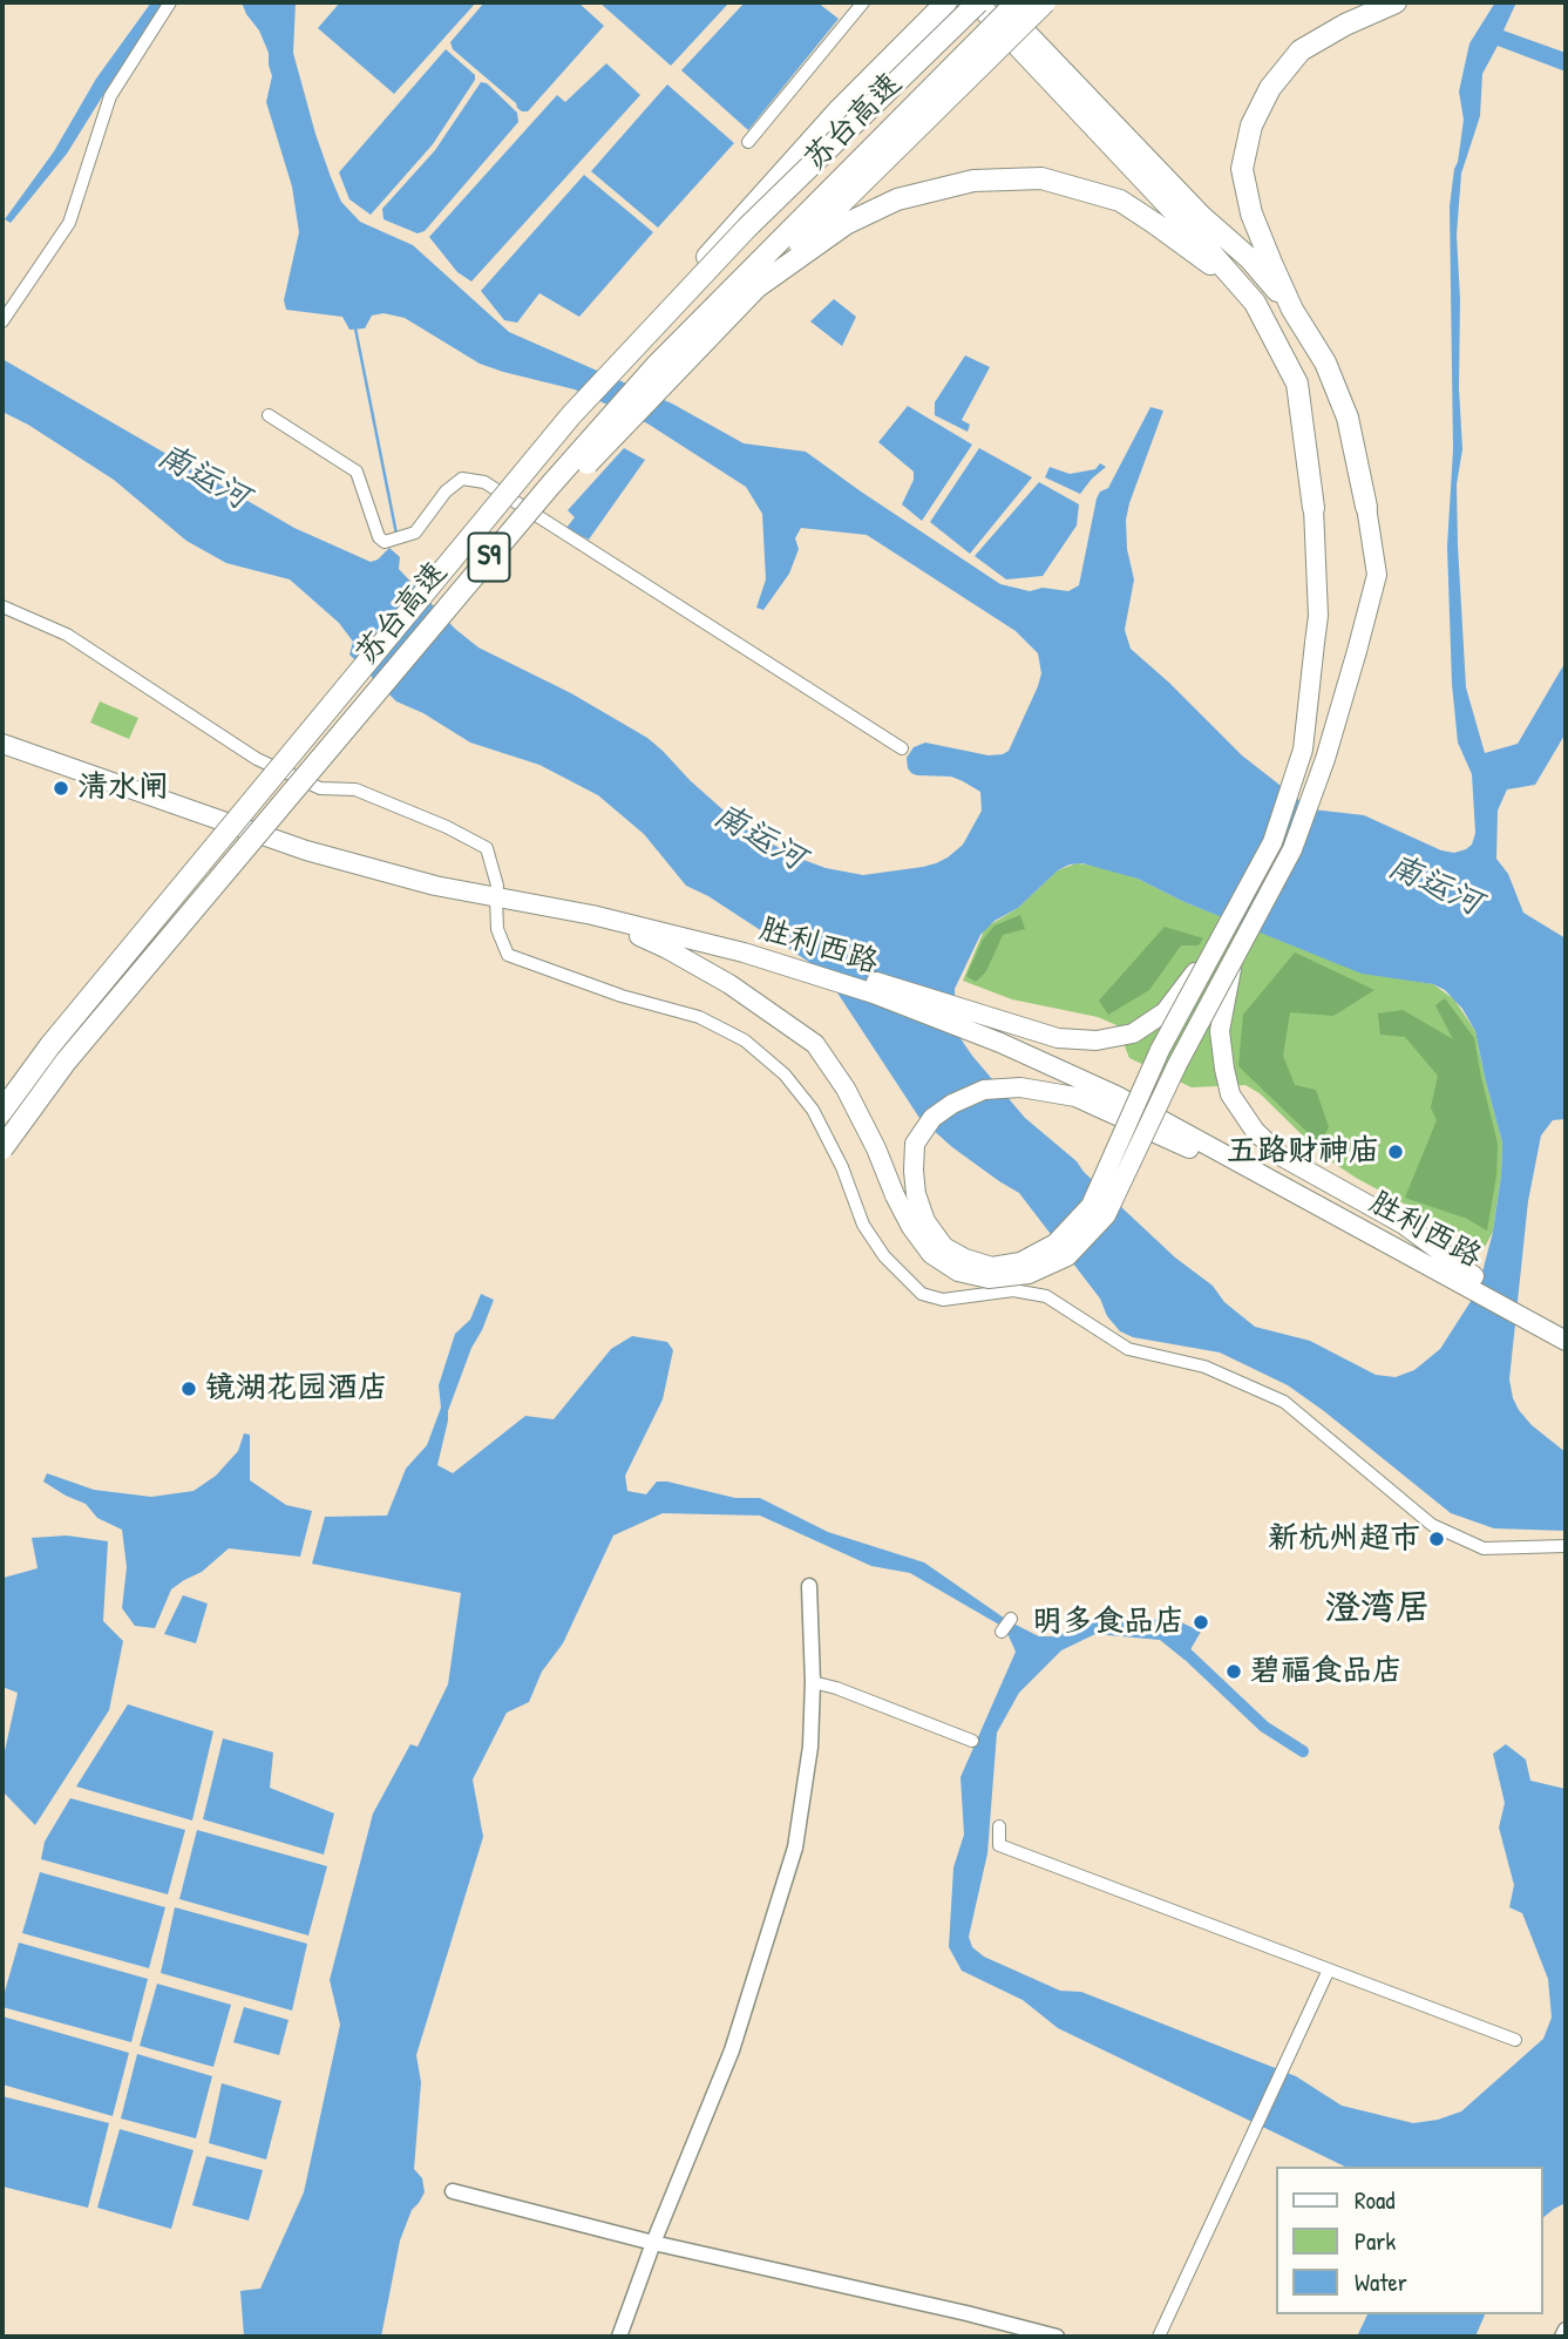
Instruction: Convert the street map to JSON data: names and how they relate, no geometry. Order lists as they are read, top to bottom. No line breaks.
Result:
{"streets":{"highway":["苏台高速","S9"],"main road":["胜利西路"]},"districts":["澄湾居"],"water":["南运河"],"places":["清水闸","五路财神庙","镜湖花园酒店","新杭州超市","明多食品店","碧福食品店"],"legend":["Road","Park","Water"]}
